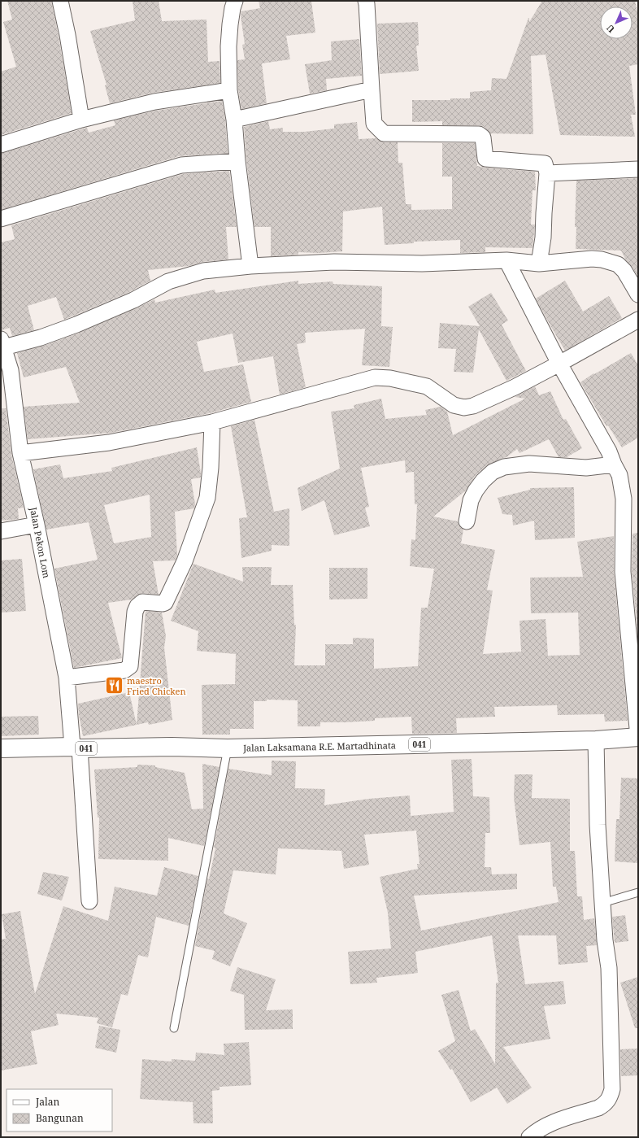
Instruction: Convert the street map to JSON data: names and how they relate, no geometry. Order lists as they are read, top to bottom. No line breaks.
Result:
{"streets":{"main road":["041","Jalan Laksamana R.E. Martadhinata"],"street":["Jalan Pekon Lom"]},"crossings":[["Jalan Pekon Lom","Jalan Laksamana R.E. Martadhinata"]],"places":{"restaurant":["maestro Fried Chicken"]},"legend":["Jalan","Bangunan"],"north":"bottom left"}
